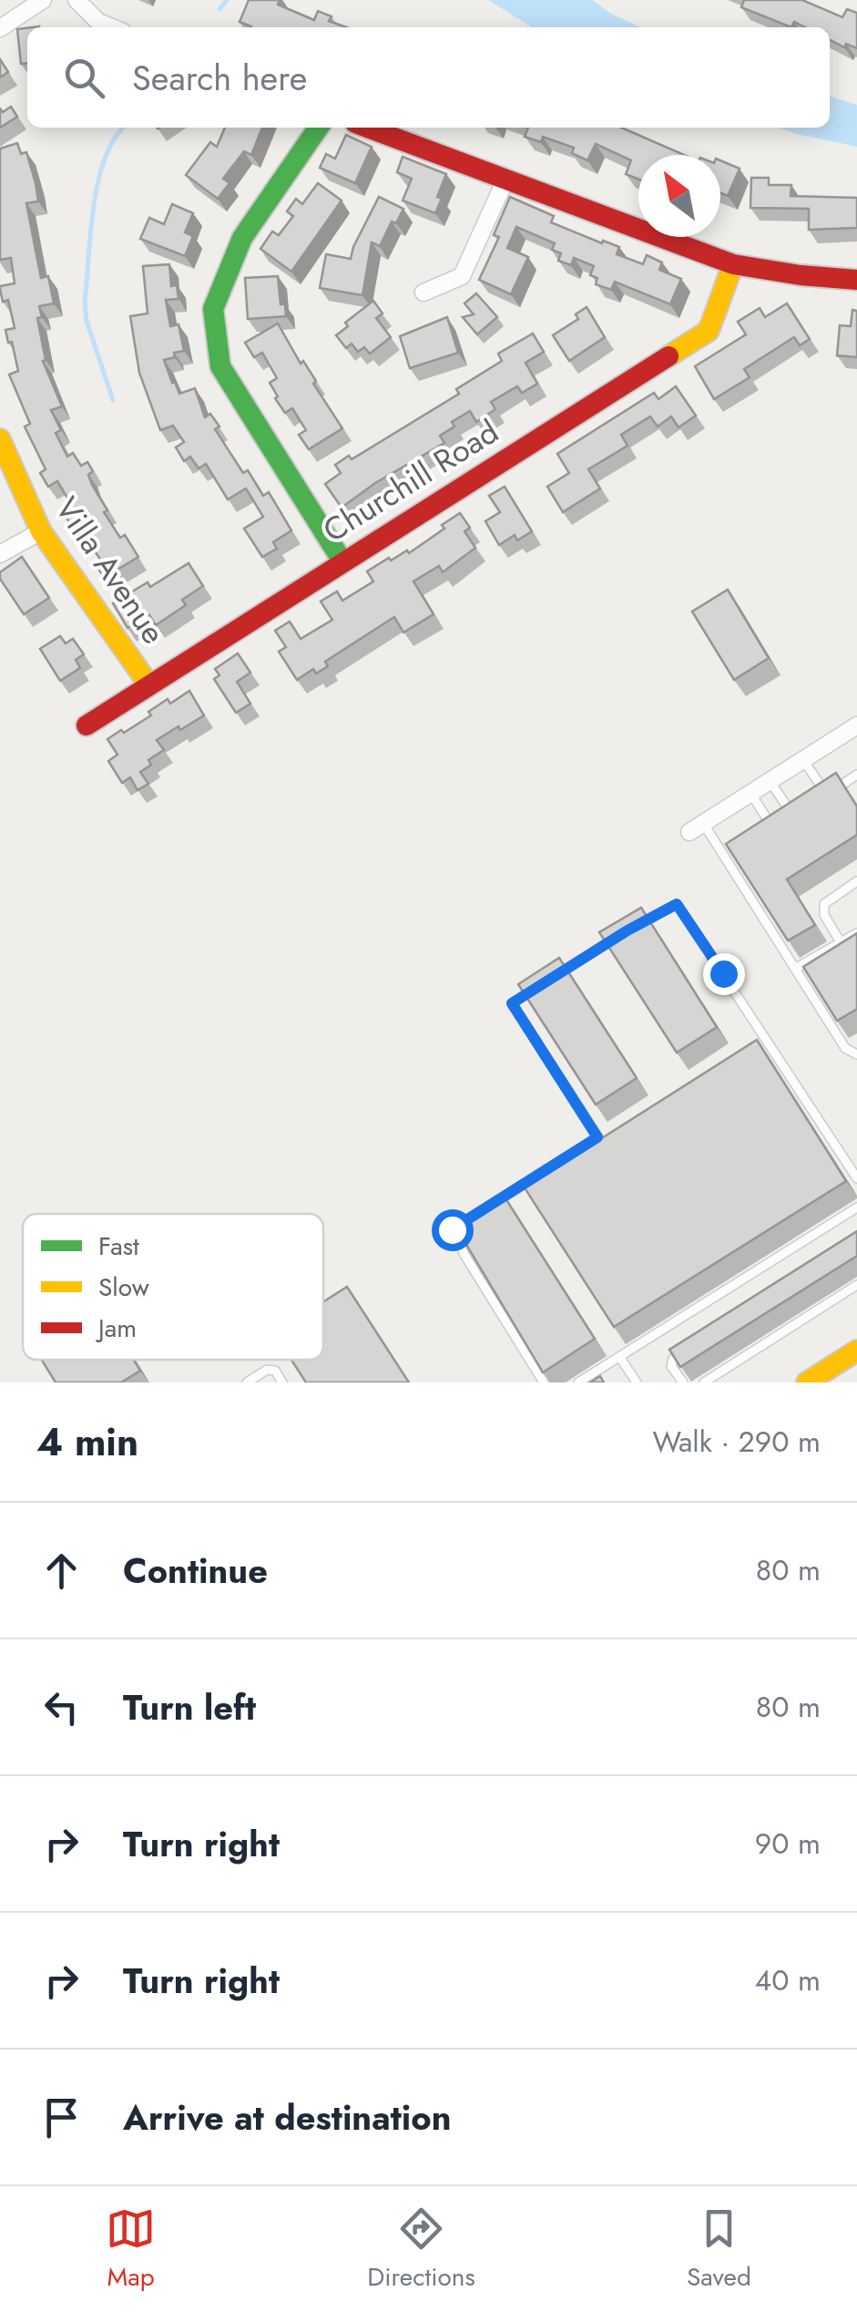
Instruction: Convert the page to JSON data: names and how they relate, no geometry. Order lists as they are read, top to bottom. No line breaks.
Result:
{"streets":{"street":["Churchill Road","Villa Avenue"]},"crossings":[["Churchill Road","Villa Avenue"]],"legend":["Fast","Slow","Jam"],"north":"top left","page":{"search":"Search here","heading":["4 min","Walk · 290 m"],"list":[["Continue","80 m"],["Turn left","80 m"],["Turn right","90 m"],["Turn right","40 m"],"Arrive at destination"],"nav":["Map","Directions","Saved"]}}
